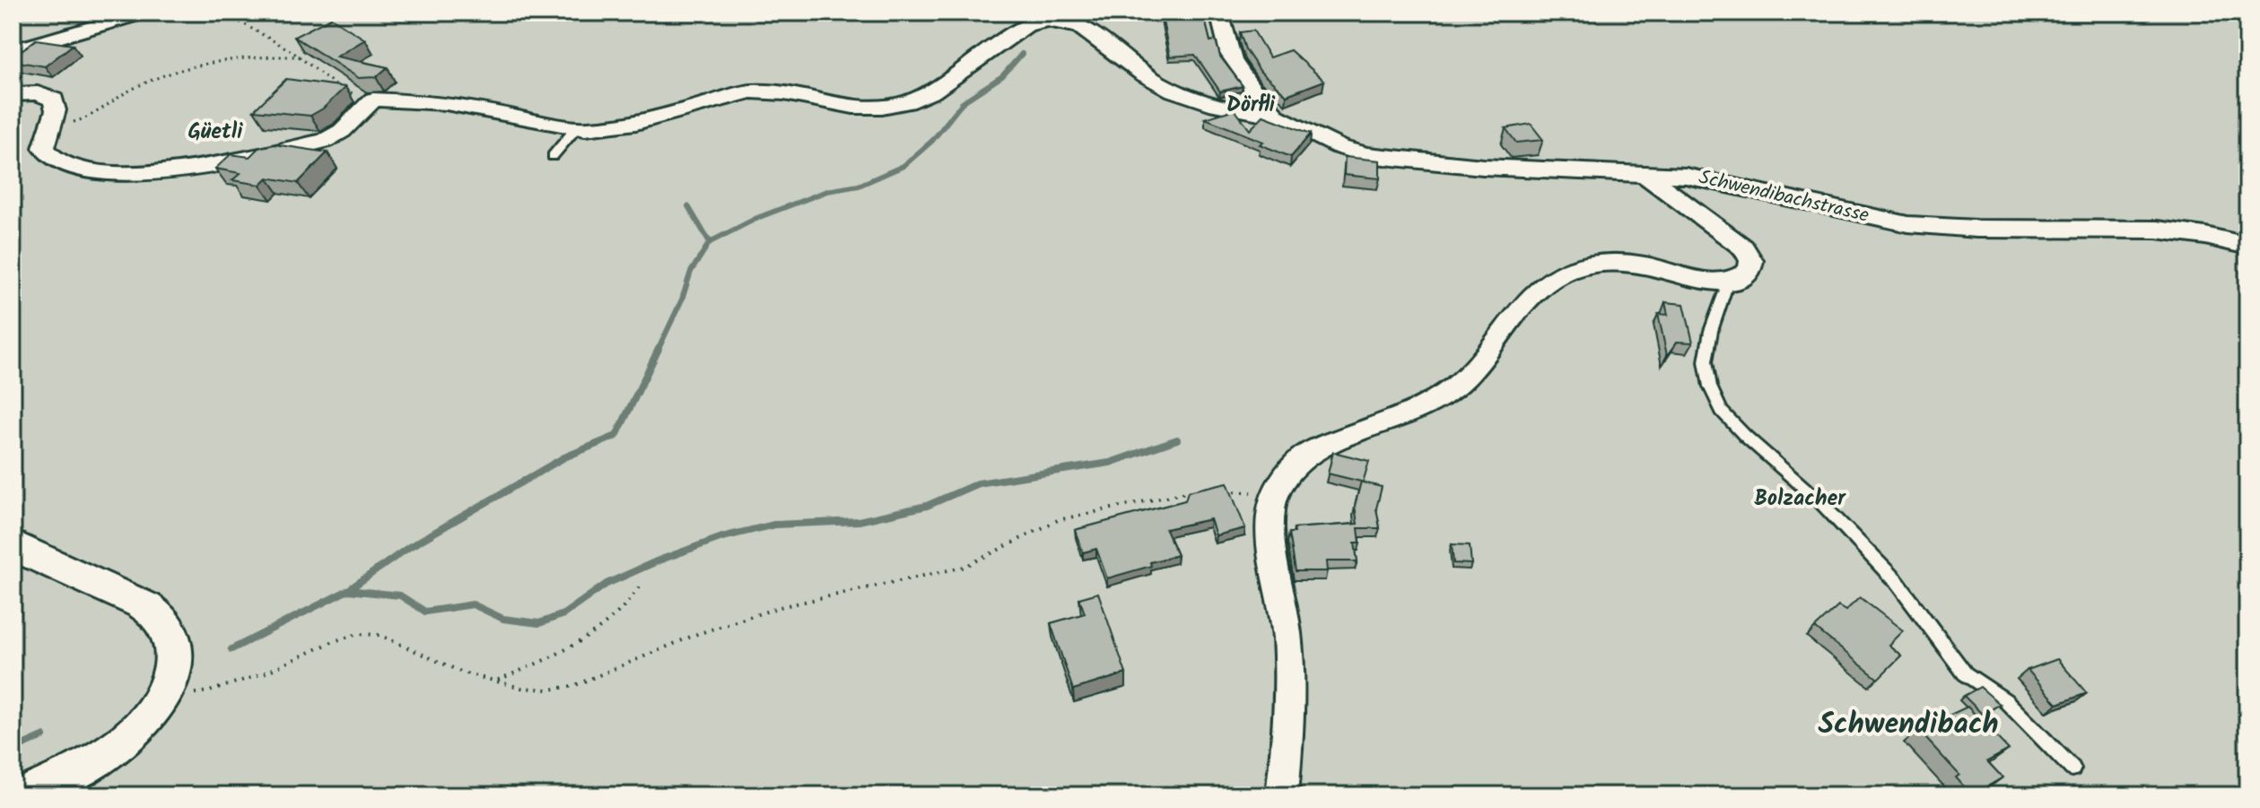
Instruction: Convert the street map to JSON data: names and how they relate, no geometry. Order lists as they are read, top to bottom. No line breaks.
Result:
{"streets":{"street":["Schwendibachstrasse"]},"districts":["Dörfli","Güetli","Bolzacher","Schwendibach"]}
